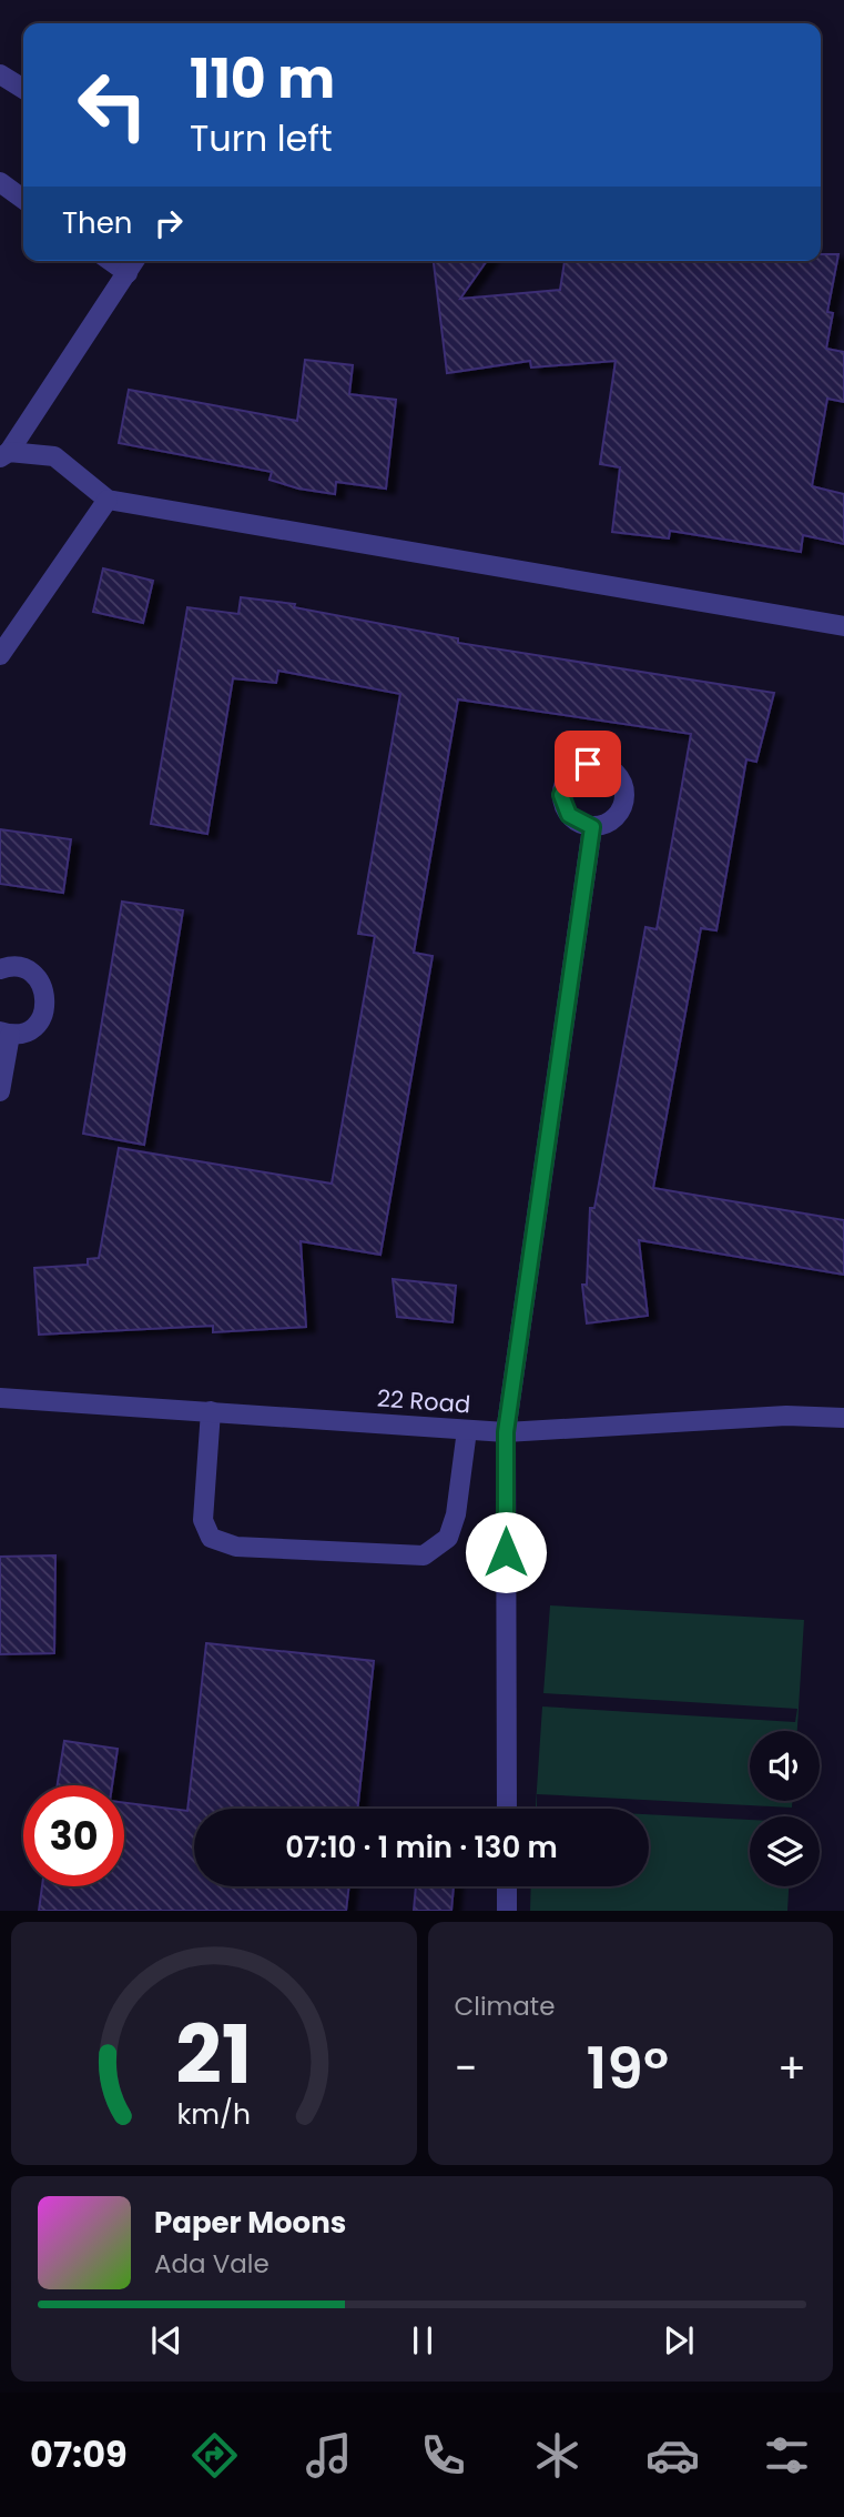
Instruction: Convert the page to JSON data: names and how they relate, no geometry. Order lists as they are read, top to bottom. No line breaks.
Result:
{"streets":{"street":["22 Road"]},"page":{"turn":["110 m","Turn left"],"then":"Then","limit":"30","trip":"07:10 · 1 min · 130 m","tile":"Climate","heat":["−","19°","+"],"song":["Paper Moons","Ada Vale"],"tabs":"07:09","gauge":["21","km/h"]}}
